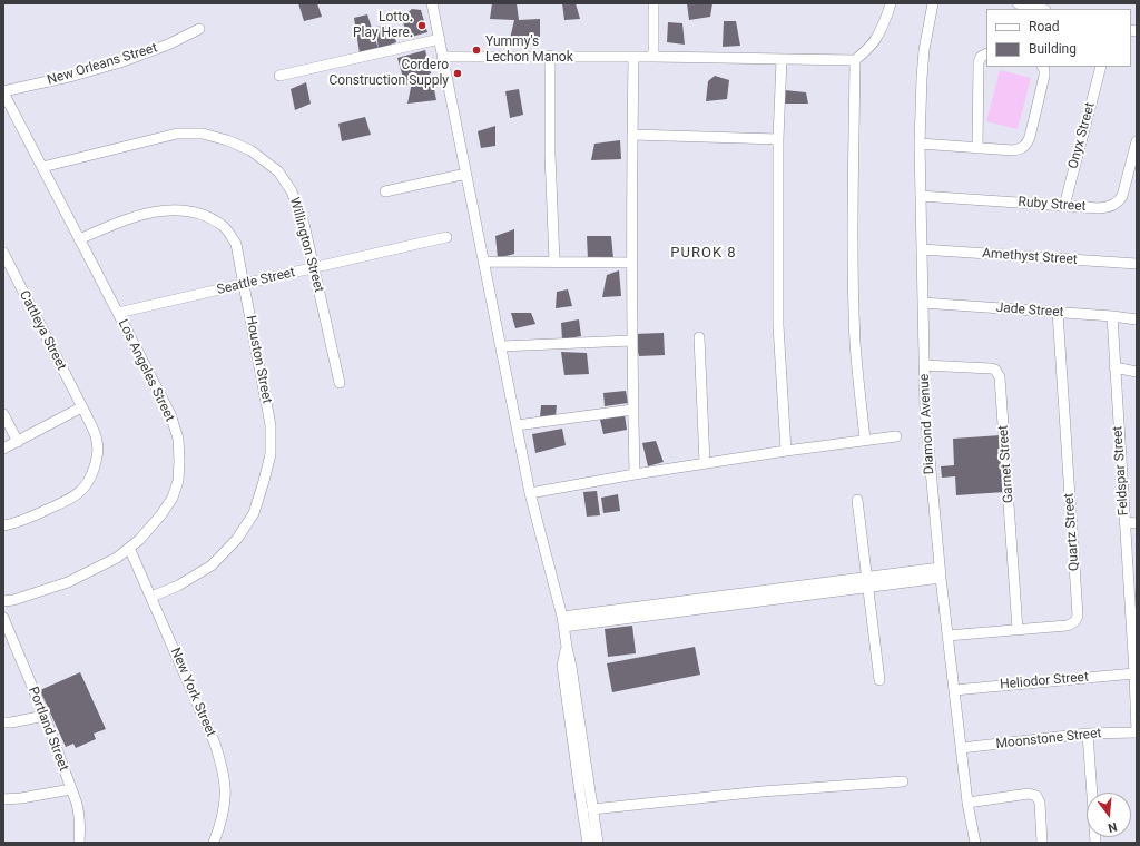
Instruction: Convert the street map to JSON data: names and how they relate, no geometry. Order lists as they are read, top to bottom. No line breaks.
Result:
{"streets":{"street":["New Orleans Street","Onyx Street","Ruby Street","Willington Street","Amethyst Street","Seattle Street","Jade Street","Cattleya Street","Houston Street","Los Angeles Street","Diamond Avenue","Garnet Street","Feldspar Street","Quartz Street","Heliodor Street","New York Street","Portland Street","Moonstone Street"]},"crossings":[["New Orleans Street","Los Angeles Street"],["Onyx Street","Ruby Street"],["Ruby Street","Diamond Avenue"],["Willington Street","Seattle Street"],["Willington Street","Los Angeles Street"],["Amethyst Street","Diamond Avenue"],["Seattle Street","Houston Street"],["Seattle Street","Los Angeles Street"],["Jade Street","Diamond Avenue"],["Jade Street","Feldspar Street"],["Jade Street","Quartz Street"],["Houston Street","Los Angeles Street"],["Houston Street","New York Street"],["Los Angeles Street","New York Street"],["Diamond Avenue","Garnet Street"],["Diamond Avenue","Quartz Street"],["Diamond Avenue","Heliodor Street"],["Diamond Avenue","Moonstone Street"],["Garnet Street","Quartz Street"],["Feldspar Street","Heliodor Street"],["Feldspar Street","Moonstone Street"]],"districts":["PUROK 8"],"places":["Lotto. Play Here.","Yummy's Lechon Manok","Cordero Construction Supply"],"legend":["Road","Building"],"north":"bottom"}
